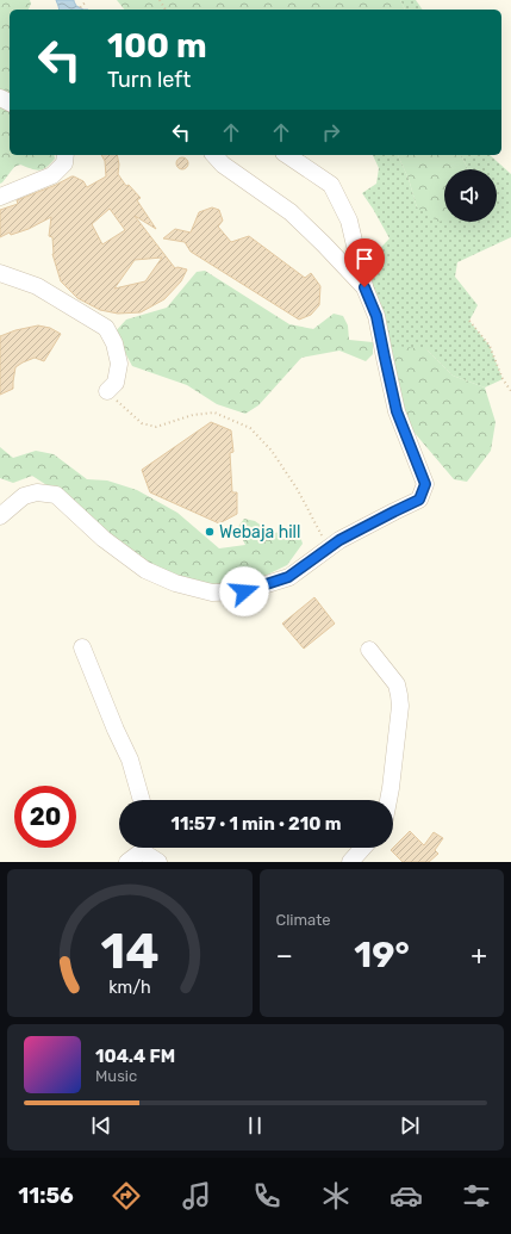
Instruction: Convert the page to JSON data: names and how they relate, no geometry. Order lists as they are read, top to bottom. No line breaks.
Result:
{"places":["Webaja hill"],"page":{"turn":["100 m","Turn left"],"limit":"20","trip":"11:57 · 1 min · 210 m","tile":"Climate","heat":["−","19°","+"],"song":["104.4 FM","Music"],"tabs":"11:56","gauge":["14","km/h"]}}
